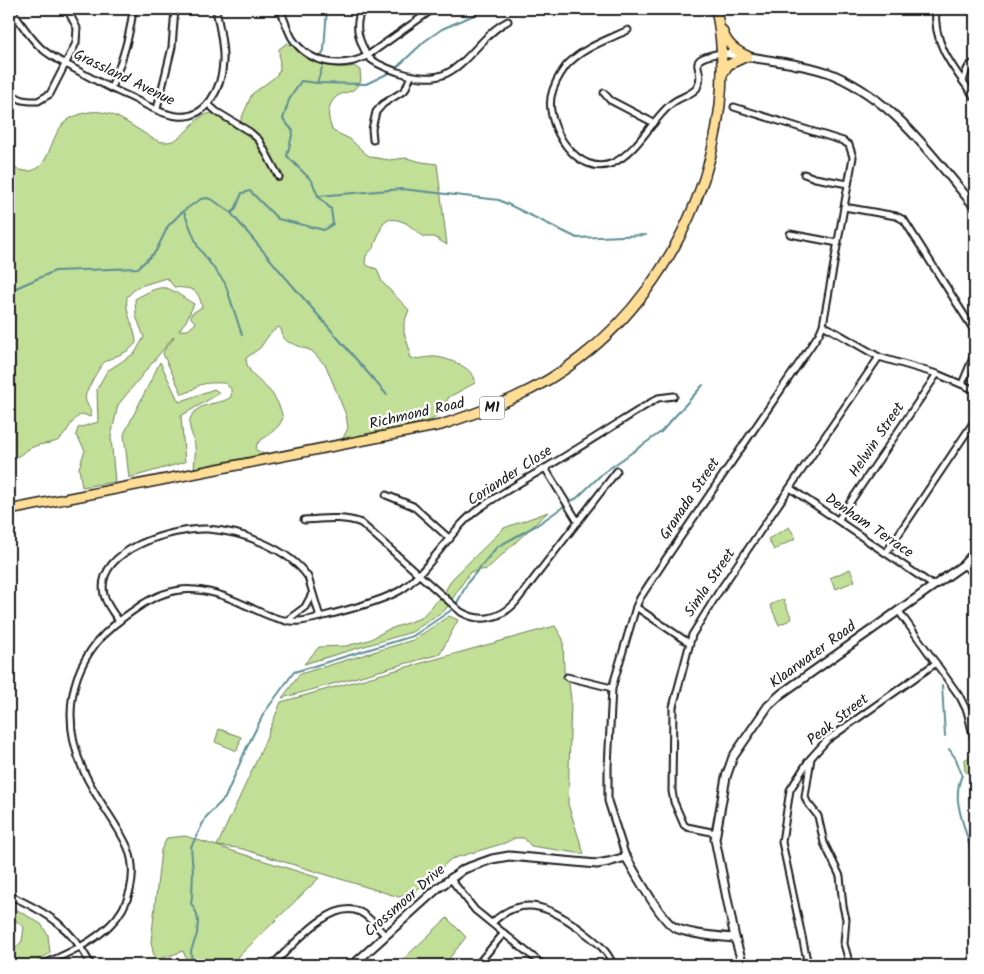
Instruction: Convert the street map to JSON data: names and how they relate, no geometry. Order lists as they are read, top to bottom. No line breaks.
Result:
{"streets":{"highway":["M1","Richmond Road"],"street":["Grassland Avenue","Helwin Street","Coriander Close","Granada Street","Denham Terrace","Simla Street","Klaarwater Road","Peak Street","Crossmoor Drive"]},"crossings":[["Helwin Street","Denham Terrace"],["Granada Street","Klaarwater Road"],["Granada Street","Crossmoor Drive"],["Denham Terrace","Simla Street"],["Denham Terrace","Klaarwater Road"],["Simla Street","Klaarwater Road"]]}
